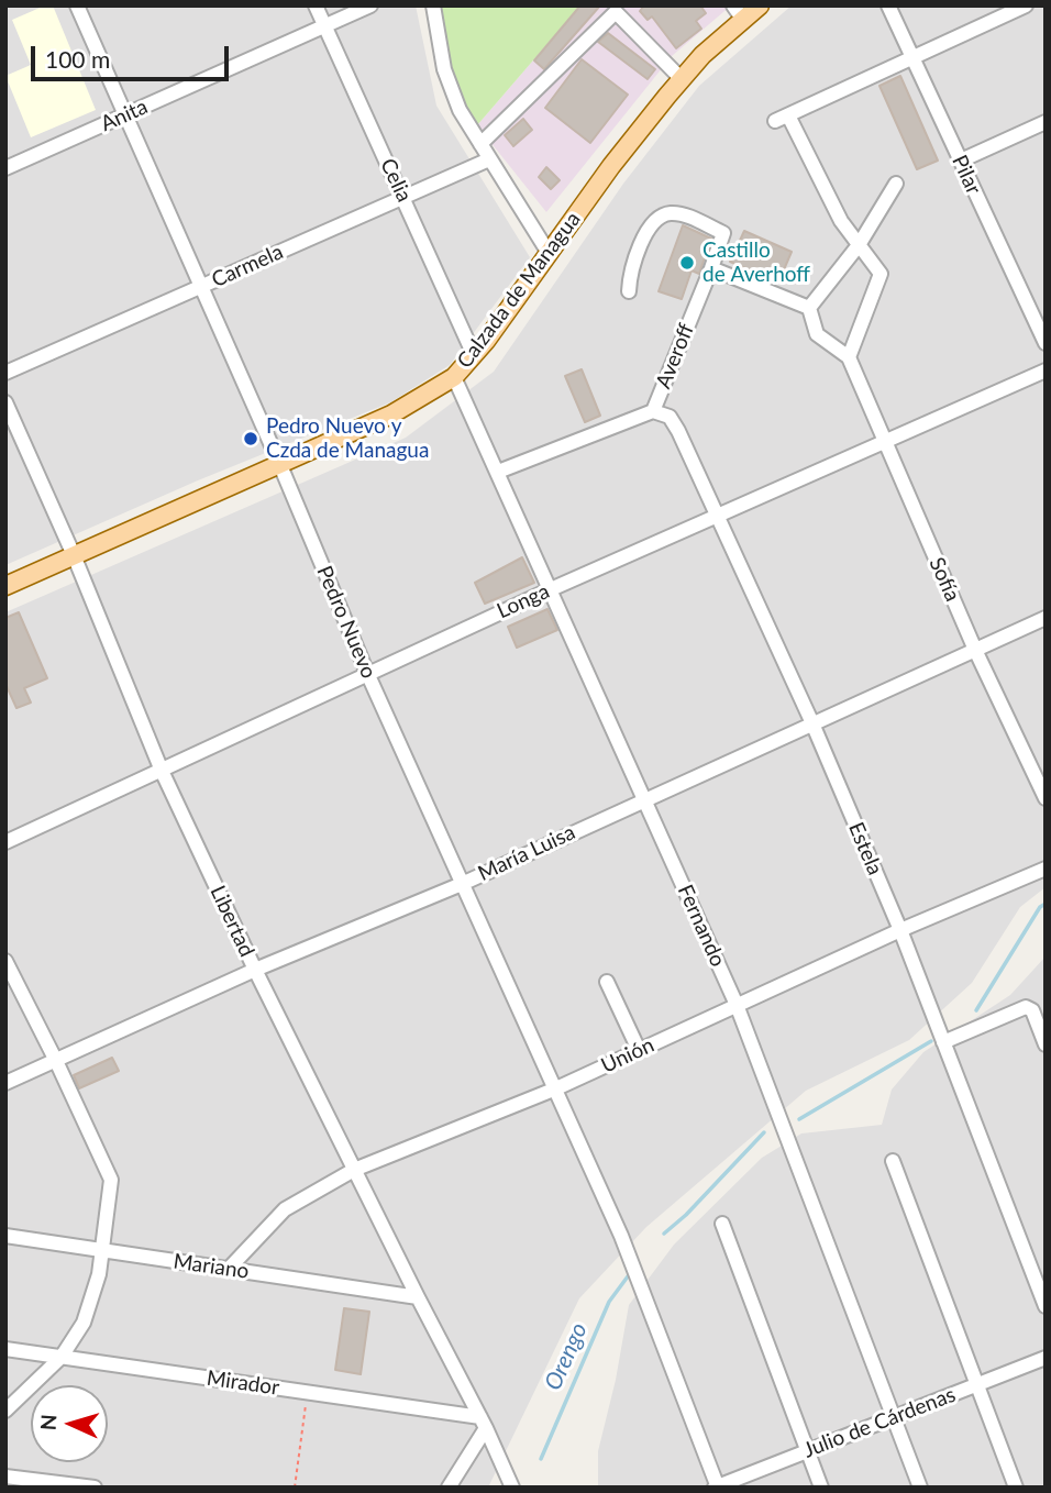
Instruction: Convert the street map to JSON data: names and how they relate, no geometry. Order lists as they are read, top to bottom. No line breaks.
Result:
{"streets":{"main road":["Calzada de Managua"],"street":["Anita","Pilar","Celia","Carmela","Averoff","Sofía","Longa","Pedro Nuevo","Estela","María Luisa","Libertad","Fernando","Unión","Mariano","Mirador","Julio de Cárdenas"]},"crossings":[["Anita","Celia"],["Anita","Pedro Nuevo"],["Celia","Carmela"],["Celia","Calzada de Managua"],["Carmela","Pedro Nuevo"],["Calzada de Managua","Pedro Nuevo"],["Calzada de Managua","Libertad"],["Calzada de Managua","Fernando"],["Averoff","Estela"],["Averoff","Fernando"],["Sofía","Longa"],["Sofía","María Luisa"],["Longa","Pedro Nuevo"],["Longa","Estela"],["Longa","Libertad"],["Longa","Fernando"],["Pedro Nuevo","María Luisa"],["Pedro Nuevo","Unión"],["Pedro Nuevo","Julio de Cárdenas"],["Estela","María Luisa"],["Estela","Unión"],["María Luisa","Libertad"],["María Luisa","Fernando"],["Libertad","Unión"],["Libertad","Mariano"],["Libertad","Mirador"],["Fernando","Unión"],["Fernando","Julio de Cárdenas"],["Unión","Mariano"]],"water":["Orengo"],"places":["Castillo de Averhoff","Pedro Nuevo y Czda de Managua"],"scale_bar":"100 m","north":"left"}
